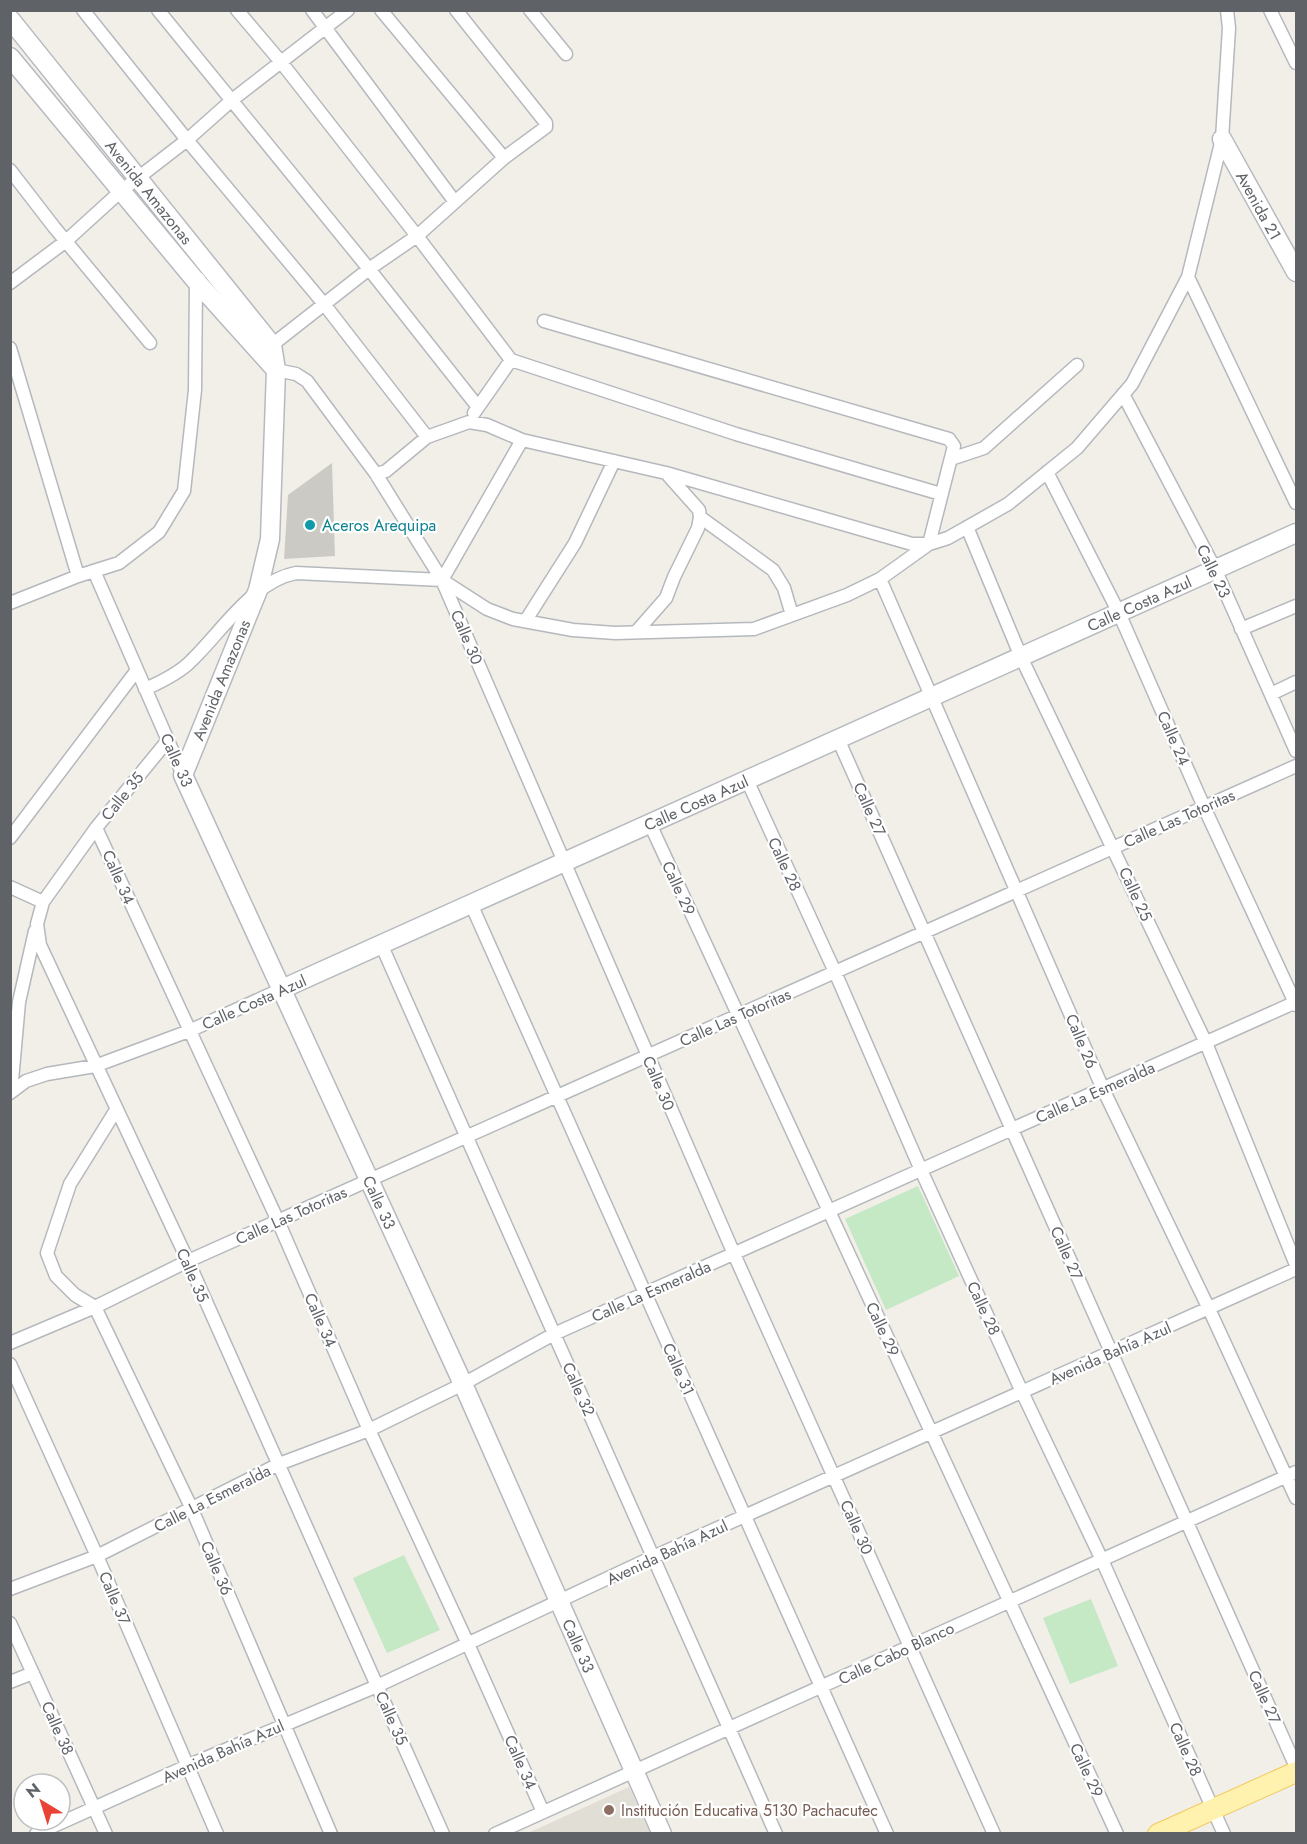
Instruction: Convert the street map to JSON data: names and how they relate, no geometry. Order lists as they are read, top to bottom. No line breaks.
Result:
{"streets":{"street":["Avenida Amazonas","Avenida 21","Calle 23","Calle Costa Azul","Calle 30","Calle 24","Calle 33","Calle 35","Calle 27","Calle Las Totoritas","Calle 28","Calle 34","Calle 29","Calle 25","Calle 26","Calle La Esmeralda","Avenida Bahía Azul","Calle 31","Calle 32","Calle 36","Calle 37","Calle Cabo Blanco","Calle 38"]},"crossings":[["Avenida Amazonas","Calle 30"],["Avenida Amazonas","Calle 33"],["Calle 23","Calle Costa Azul"],["Calle Costa Azul","Calle 30"],["Calle Costa Azul","Calle 24"],["Calle Costa Azul","Calle 33"],["Calle Costa Azul","Calle 35"],["Calle Costa Azul","Calle 27"],["Calle Costa Azul","Calle 28"],["Calle Costa Azul","Calle 34"],["Calle Costa Azul","Calle 29"],["Calle Costa Azul","Calle 25"],["Calle Costa Azul","Calle 26"],["Calle Costa Azul","Calle 31"],["Calle Costa Azul","Calle 32"],["Calle 30","Calle Las Totoritas"],["Calle 30","Calle La Esmeralda"],["Calle 30","Avenida Bahía Azul"],["Calle 30","Calle Cabo Blanco"],["Calle 24","Calle Las Totoritas"],["Calle 24","Calle La Esmeralda"],["Calle 33","Calle 35"],["Calle 33","Calle Las Totoritas"],["Calle 33","Calle La Esmeralda"],["Calle 33","Avenida Bahía Azul"],["Calle 33","Calle Cabo Blanco"],["Calle 35","Calle Las Totoritas"],["Calle 35","Calle 34"],["Calle 35","Calle La Esmeralda"],["Calle 35","Avenida Bahía Azul"],["Calle 27","Calle Las Totoritas"],["Calle 27","Calle La Esmeralda"],["Calle 27","Avenida Bahía Azul"],["Calle 27","Calle Cabo Blanco"],["Calle Las Totoritas","Calle 28"],["Calle Las Totoritas","Calle 34"],["Calle Las Totoritas","Calle 29"],["Calle Las Totoritas","Calle 25"],["Calle Las Totoritas","Calle 26"],["Calle Las Totoritas","Calle 31"],["Calle Las Totoritas","Calle 32"],["Calle Las Totoritas","Calle 36"],["Calle 28","Calle La Esmeralda"],["Calle 28","Avenida Bahía Azul"],["Calle 28","Calle Cabo Blanco"],["Calle 34","Calle La Esmeralda"],["Calle 34","Avenida Bahía Azul"],["Calle 34","Calle Cabo Blanco"],["Calle 29","Calle La Esmeralda"],["Calle 29","Avenida Bahía Azul"],["Calle 29","Calle Cabo Blanco"],["Calle 25","Calle La Esmeralda"],["Calle 25","Avenida Bahía Azul"],["Calle 26","Calle La Esmeralda"],["Calle 26","Avenida Bahía Azul"],["Calle 26","Calle Cabo Blanco"],["Calle La Esmeralda","Calle 31"],["Calle La Esmeralda","Calle 32"],["Calle La Esmeralda","Calle 36"],["Calle La Esmeralda","Calle 37"],["Avenida Bahía Azul","Calle 31"],["Avenida Bahía Azul","Calle 32"],["Avenida Bahía Azul","Calle 36"],["Avenida Bahía Azul","Calle 37"],["Avenida Bahía Azul","Calle 38"],["Calle 31","Calle Cabo Blanco"],["Calle 32","Calle Cabo Blanco"]],"places":["Aceros Arequipa","Institución Educativa 5130 Pachacutec"],"north":"top left"}
